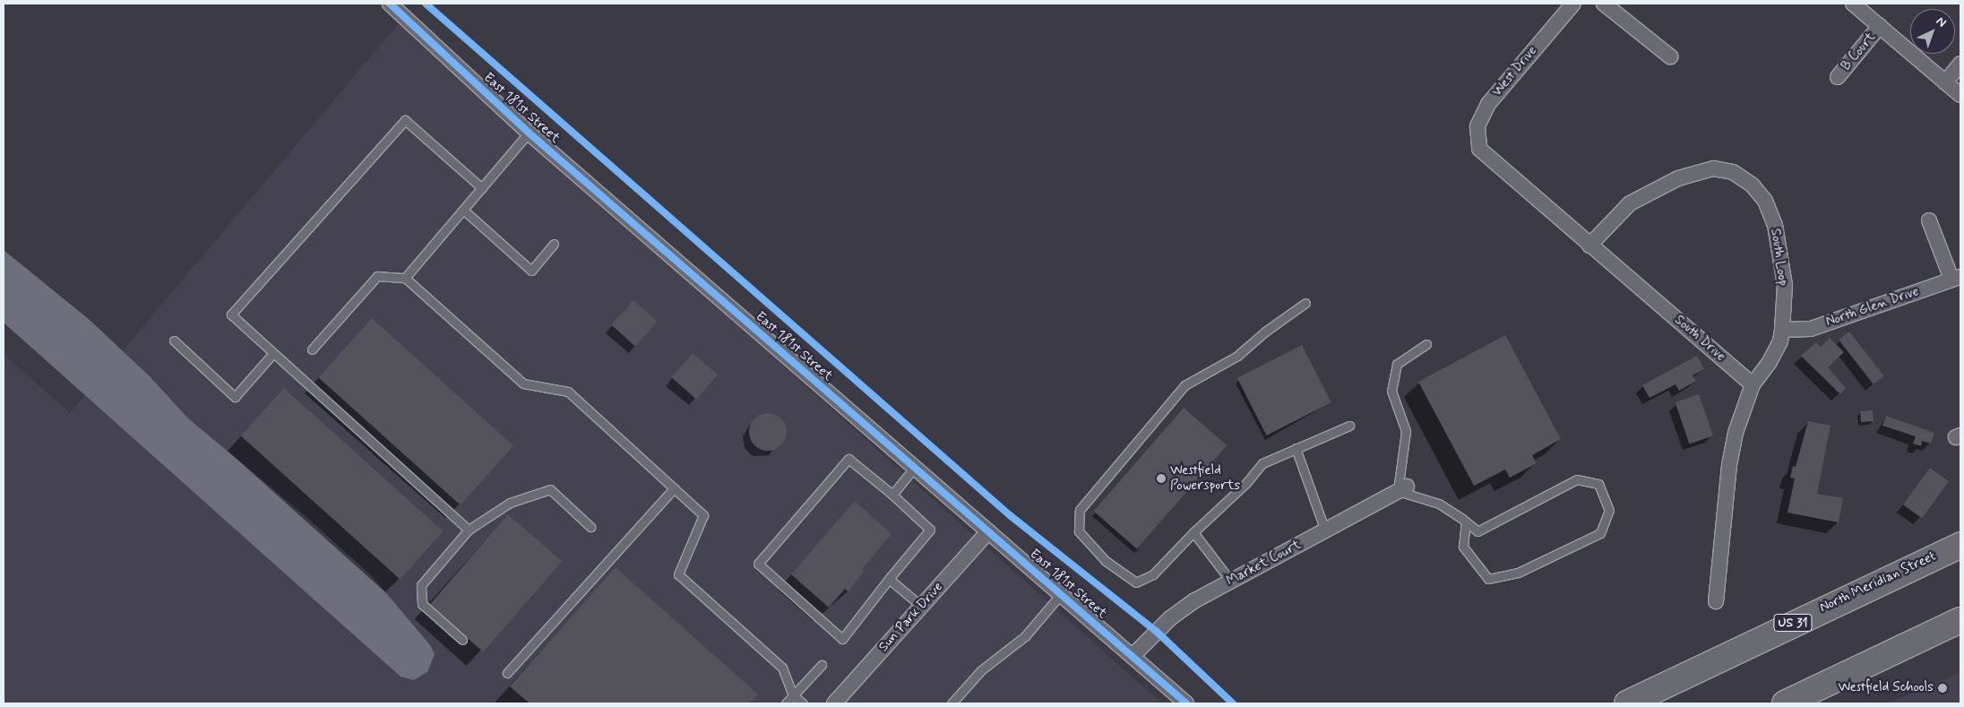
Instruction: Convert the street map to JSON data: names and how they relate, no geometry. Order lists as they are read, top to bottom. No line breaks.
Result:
{"streets":{"highway":["North Meridian Street","US 31"],"street":["B Court","West Drive","East 181st Street","South Loop","North Glen Drive","South Drive","Market Court","Sun Park Drive"]},"crossings":[["West Drive","South Drive"],["East 181st Street","Market Court"],["East 181st Street","Sun Park Drive"],["South Loop","North Glen Drive"],["South Loop","South Drive"]],"places":["Westfield Powersports","Westfield Schools"],"north":"top right"}
